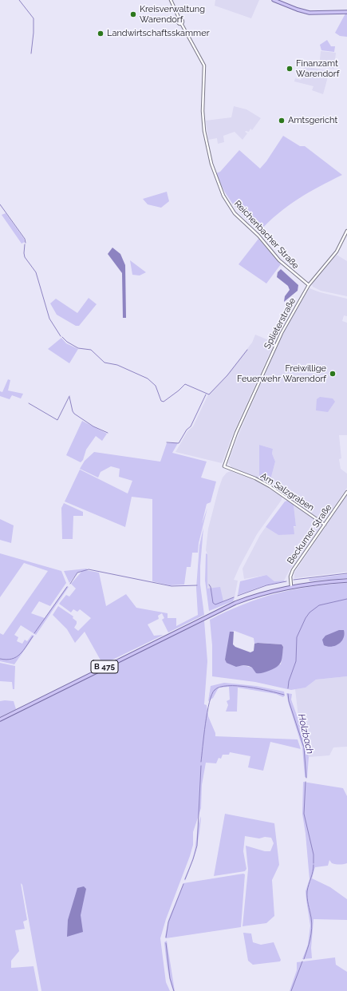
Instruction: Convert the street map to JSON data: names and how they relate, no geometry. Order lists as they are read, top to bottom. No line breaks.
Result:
{"streets":{"main road":["B 475"],"street":["Reichenbacher Straße","Splieterstraße","Am Salzgraben","Beckumer Straße"]},"crossings":[["Reichenbacher Straße","Splieterstraße"],["Splieterstraße","Am Salzgraben"],["Am Salzgraben","Beckumer Straße"],["Beckumer Straße","B 475"]],"water":["Holzbach"],"places":["Kreisverwaltung Warendorf","Landwirtschaftsskammer","Finanzamt Warendorf","Amtsgericht","Freiwillige Feuerwehr Warendorf"]}
